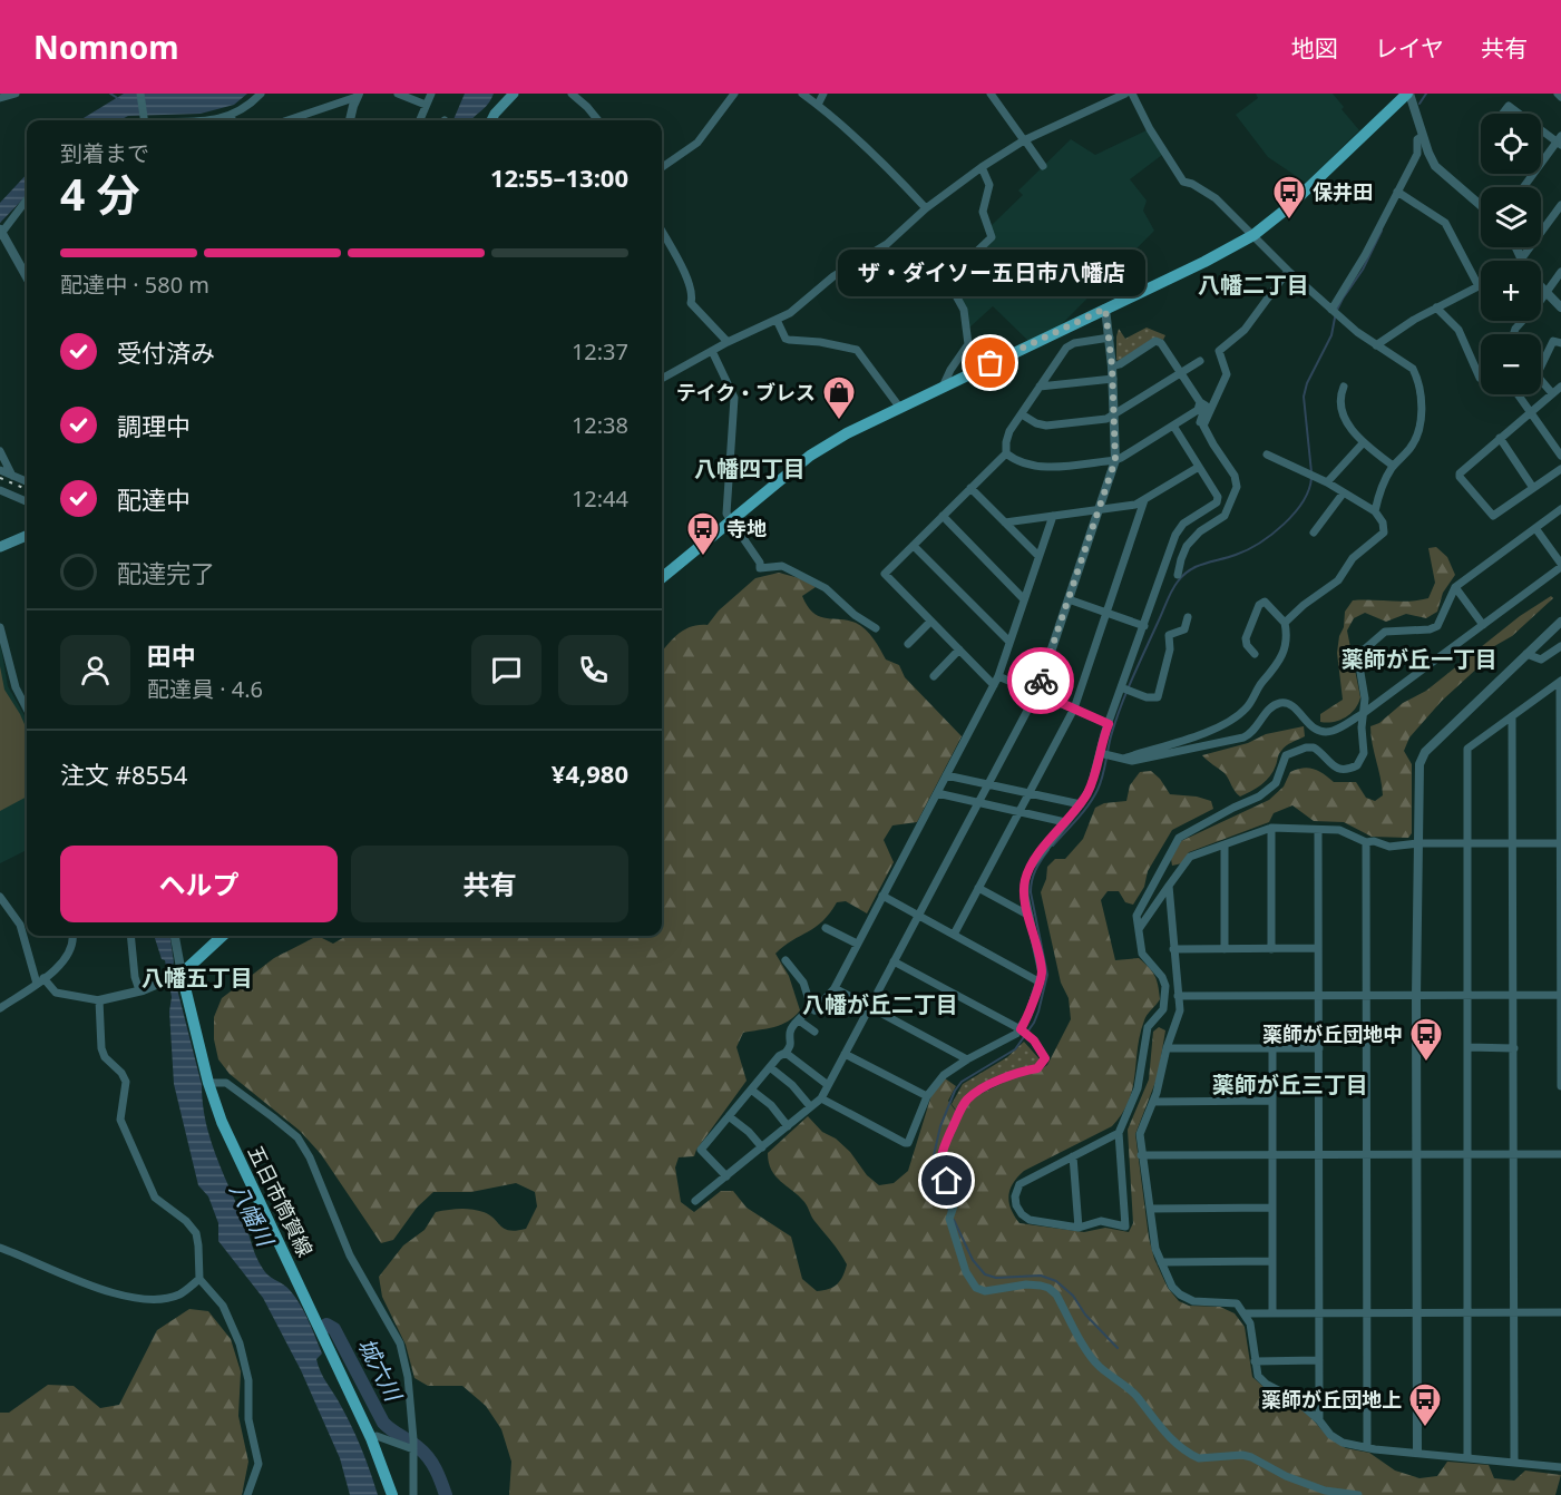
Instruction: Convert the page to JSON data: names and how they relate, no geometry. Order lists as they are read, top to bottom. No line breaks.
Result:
{"streets":{"main road":["五日市筒賀線"]},"districts":["八幡二丁目","八幡四丁目","薬師が丘一丁目","八幡五丁目","八幡が丘二丁目","薬師が丘三丁目"],"water":["八幡川","城六川"],"places":{"bus stop":["保井田","寺地","薬師が丘団地中","薬師が丘団地上"],"other":["ザ・ダイソー五日市八幡店"],"shop":["テイク・ブレス"]},"page":{"header":"Nomnom","nav":["地図","レイヤ","共有"],"map_buttons":["+","−"],"heading":["4 分","到着まで","12:55–13:00"],"panel":["田中","配達員 · 4.6","注文 #8554","¥4,980"],"bar":"配達中 · 580 m","bubble":"ザ・ダイソー五日市八幡店","list":[["受付済み","12:37"],["調理中","12:38"],["配達中","12:44"],"配達完了"],"buttons":["ヘルプ","共有"]}}
